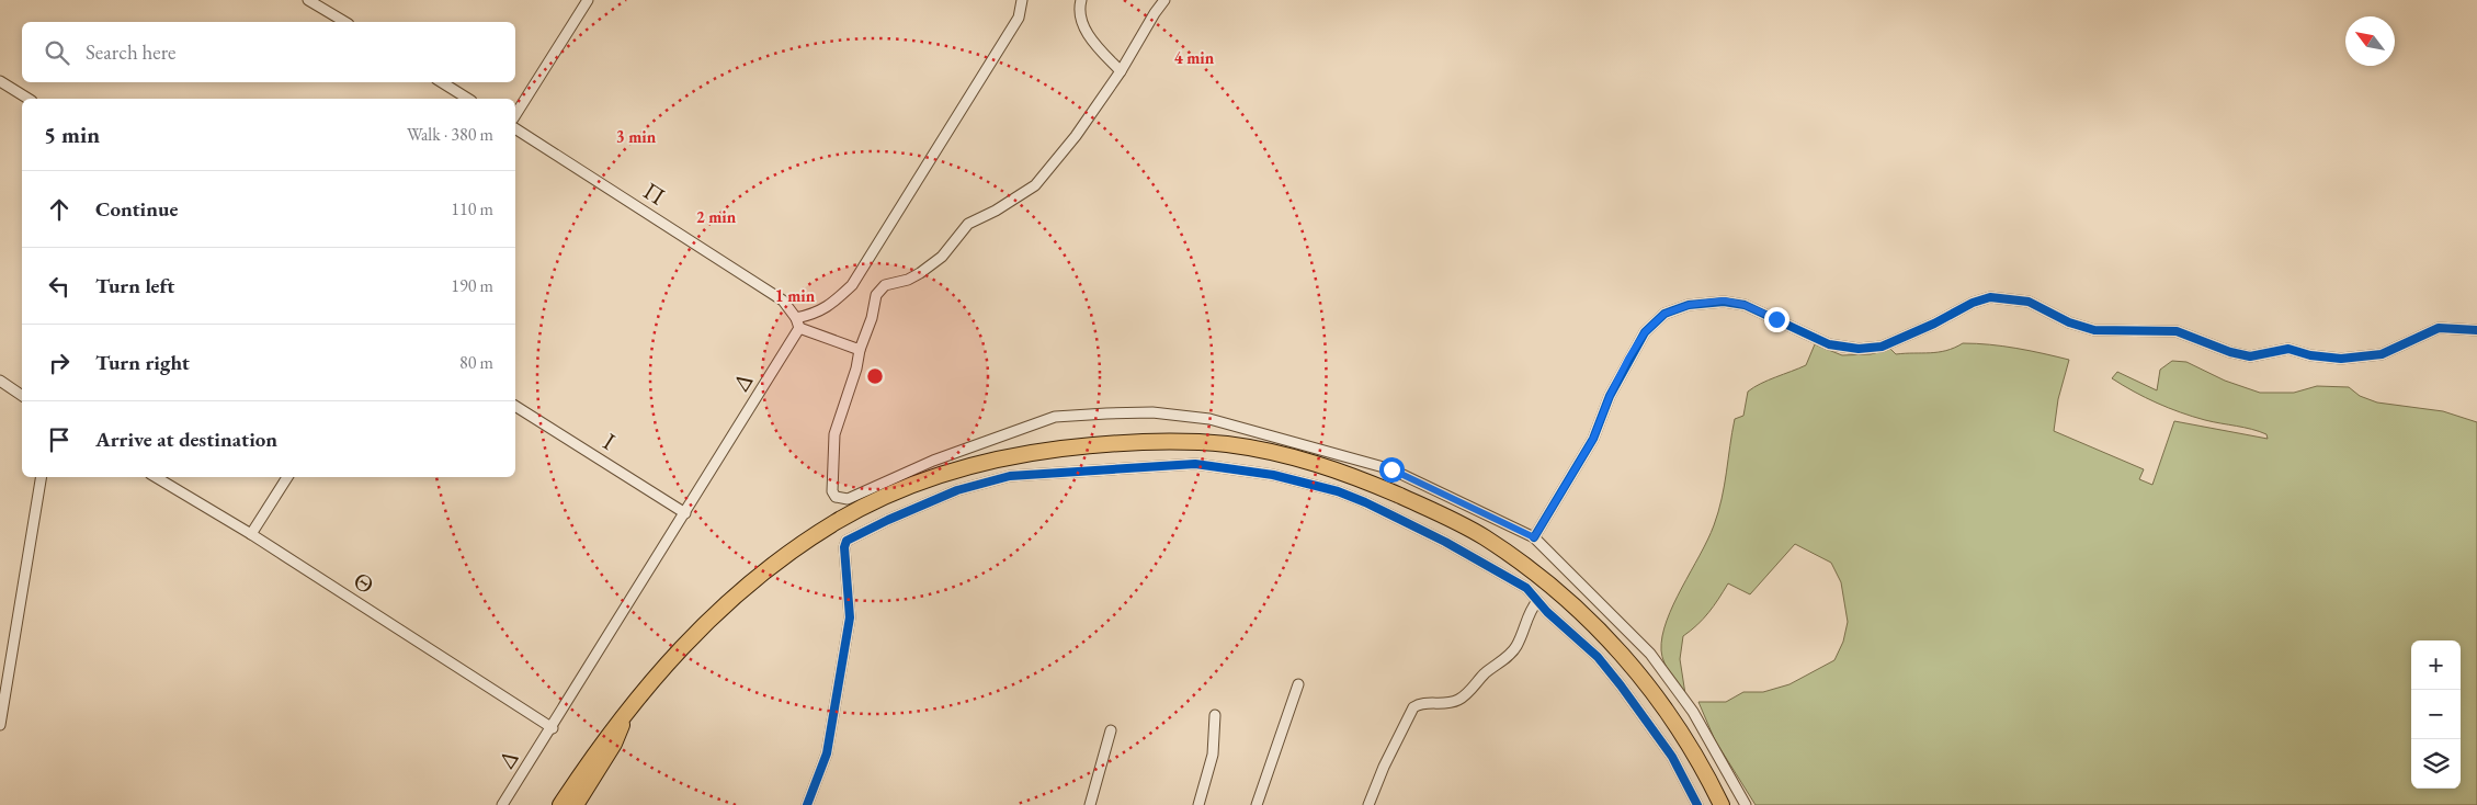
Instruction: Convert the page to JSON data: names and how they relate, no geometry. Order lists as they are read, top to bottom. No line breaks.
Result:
{"streets":{"street":["Π","Δ","Ι","Θ"]},"crossings":[["Δ","Ι"],["Δ","Θ"]],"north":"top left","page":{"search":"Search here","heading":["5 min","Walk · 380 m"],"list":[["Continue","110 m"],["Turn left","190 m"],["Turn right","80 m"],"Arrive at destination"],"map_buttons":["+","−"]},"rings":["4 min","3 min","2 min","1 min"]}
